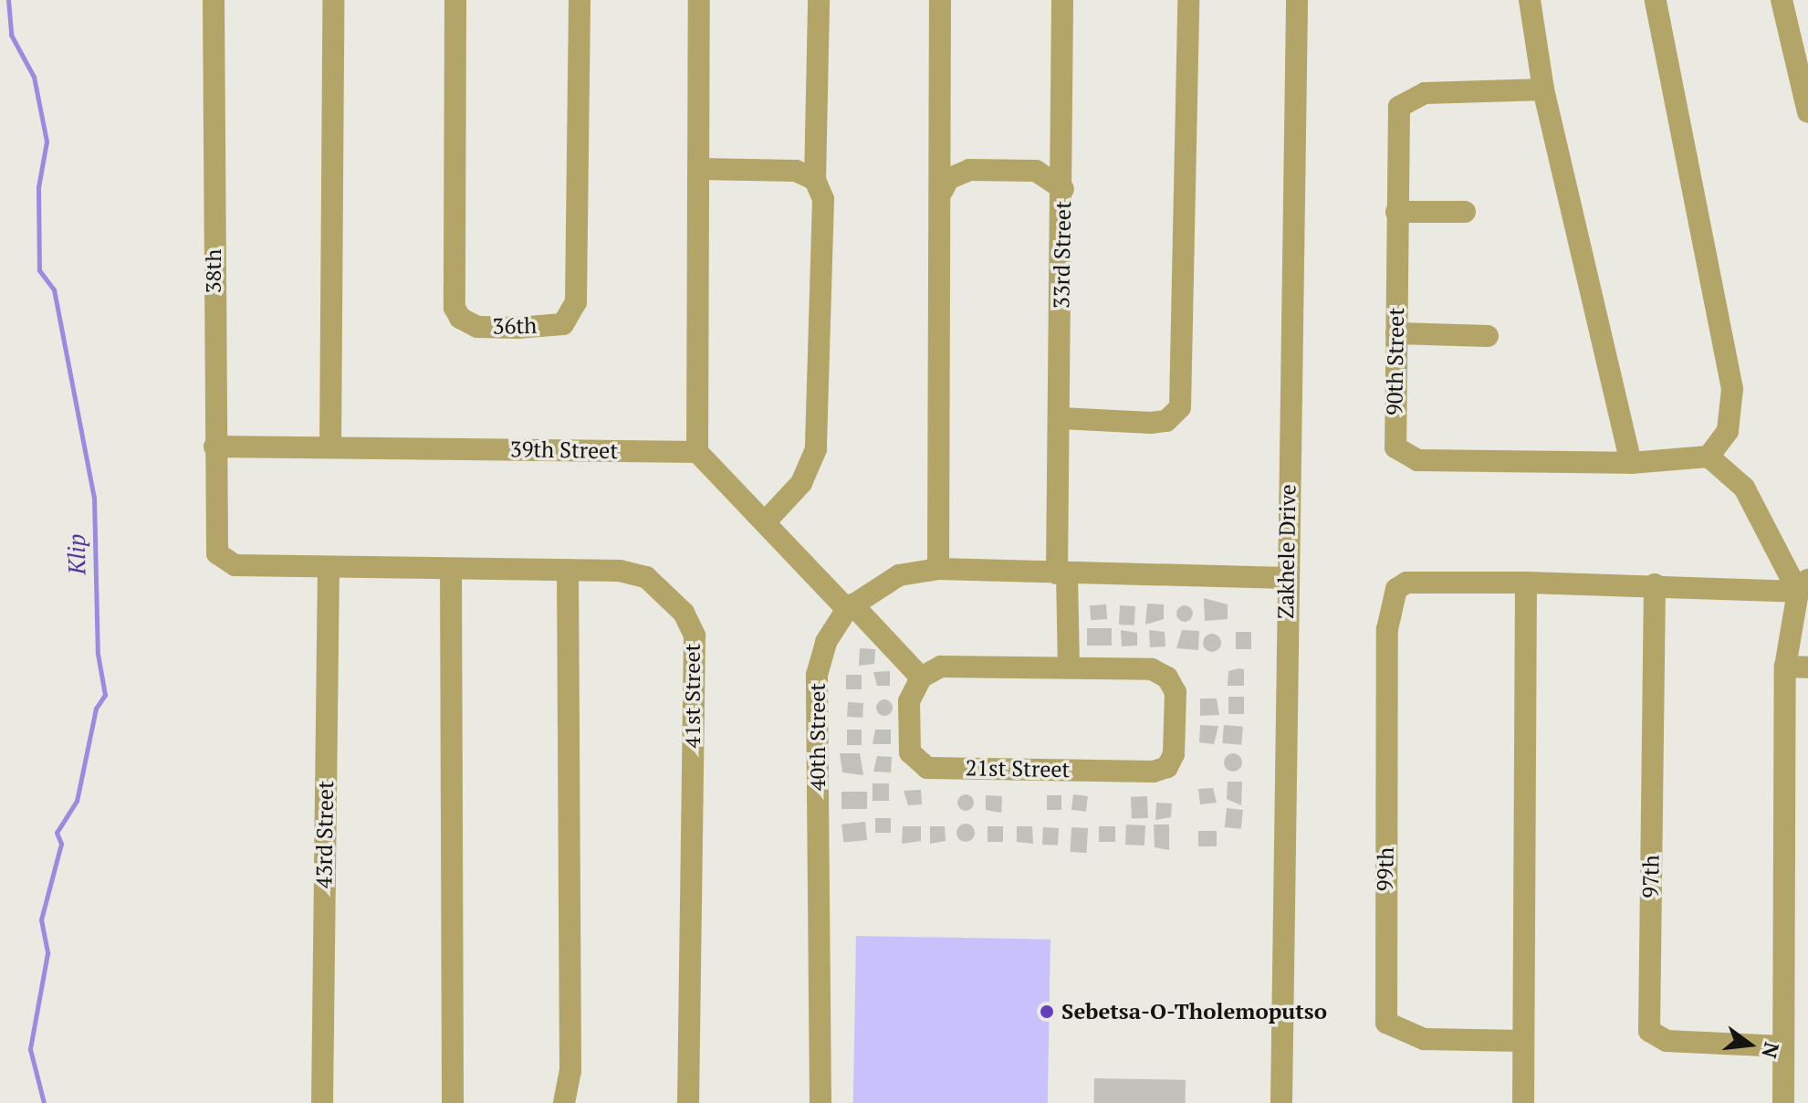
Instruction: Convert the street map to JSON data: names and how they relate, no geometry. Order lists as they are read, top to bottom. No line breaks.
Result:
{"streets":{"street":["33rd Street","38th","36th","90th Street","39th Street","Zakhele Drive","41st Street","40th Street","21st Street","43rd Street","99th","97th"]},"crossings":[["33rd Street","40th Street"],["33rd Street","21st Street"],["38th","39th Street"],["38th","41st Street"],["Zakhele Drive","40th Street"],["41st Street","43rd Street"]],"water":["Klip"],"places":["Sebetsa-O-Tholemoputso"],"north":"right"}
